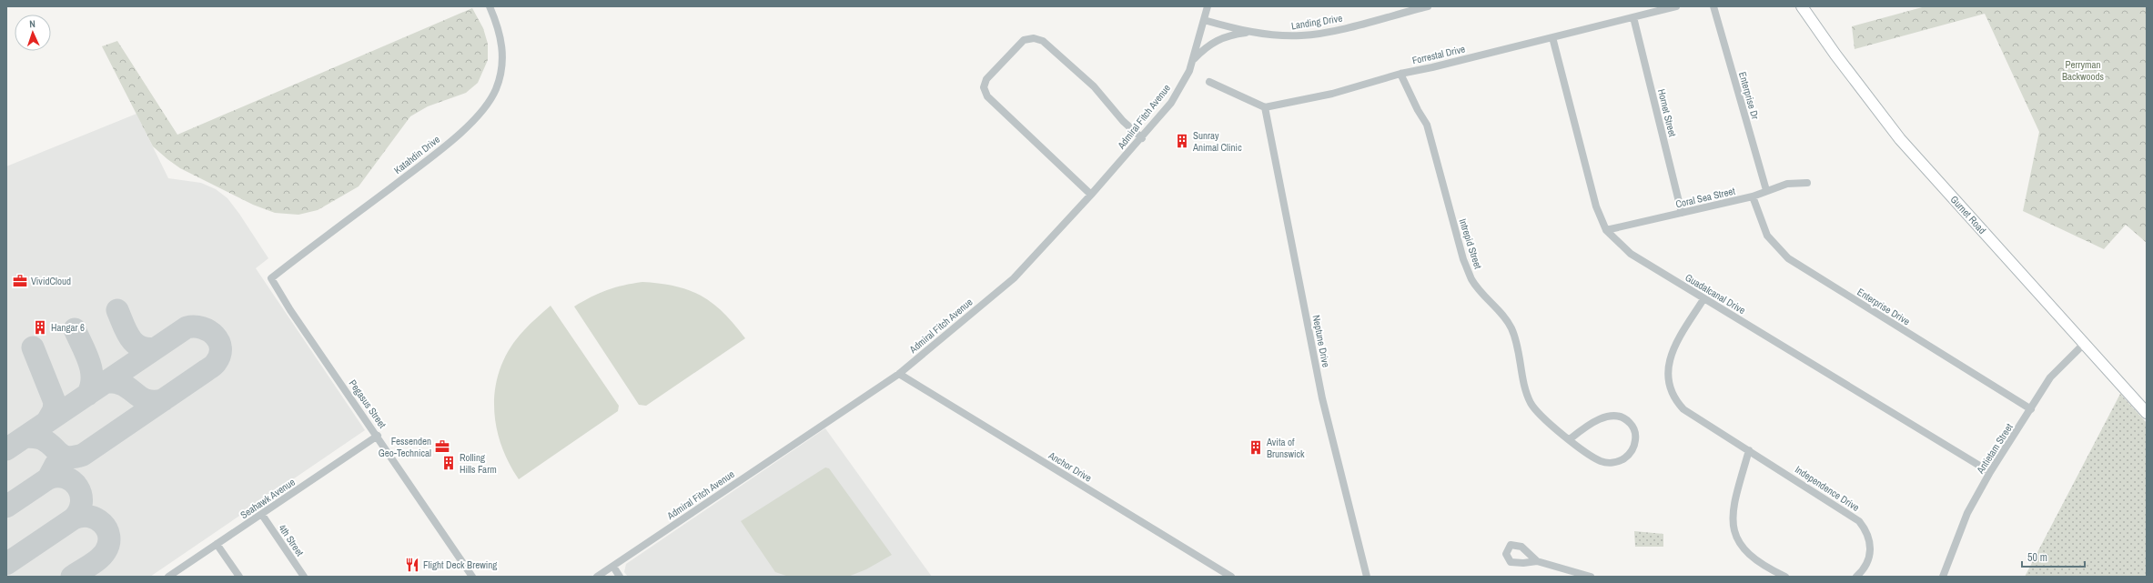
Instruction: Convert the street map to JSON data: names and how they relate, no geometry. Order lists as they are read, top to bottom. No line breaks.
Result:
{"streets":{"main road":["Gurnet Road"],"street":["Landing Drive","Forrestal Drive","Enterprise Dr","Hornet Street","Admiral Fitch Avenue","Katahdin Drive","Coral Sea Street","Intrepid Street","Guadalcanal Drive","Enterprise Drive","Neptune Drive","Pegasus Street","Antietam Street","Anchor Drive","Independence Drive","Seahawk Avenue","4th Street"]},"crossings":[["Landing Drive","Admiral Fitch Avenue"],["Forrestal Drive","Hornet Street"],["Forrestal Drive","Intrepid Street"],["Forrestal Drive","Guadalcanal Drive"],["Forrestal Drive","Neptune Drive"],["Enterprise Dr","Coral Sea Street"],["Hornet Street","Coral Sea Street"],["Admiral Fitch Avenue","Anchor Drive"],["Katahdin Drive","Pegasus Street"],["Coral Sea Street","Guadalcanal Drive"],["Coral Sea Street","Enterprise Drive"],["Gurnet Road","Antietam Street"],["Guadalcanal Drive","Antietam Street"],["Guadalcanal Drive","Independence Drive"],["Enterprise Drive","Antietam Street"],["Pegasus Street","Seahawk Avenue"],["Seahawk Avenue","4th Street"]],"parks":["Perryman Backwoods"],"places":{"building":["Sunray Animal Clinic","Hangar 6","Avita of Brunswick","Rolling Hills Farm"],"office":["VividCloud","Fessenden Geo-Technical"],"restaurant":["Flight Deck Brewing"]},"scale_bar":"50 m","north":"top"}
